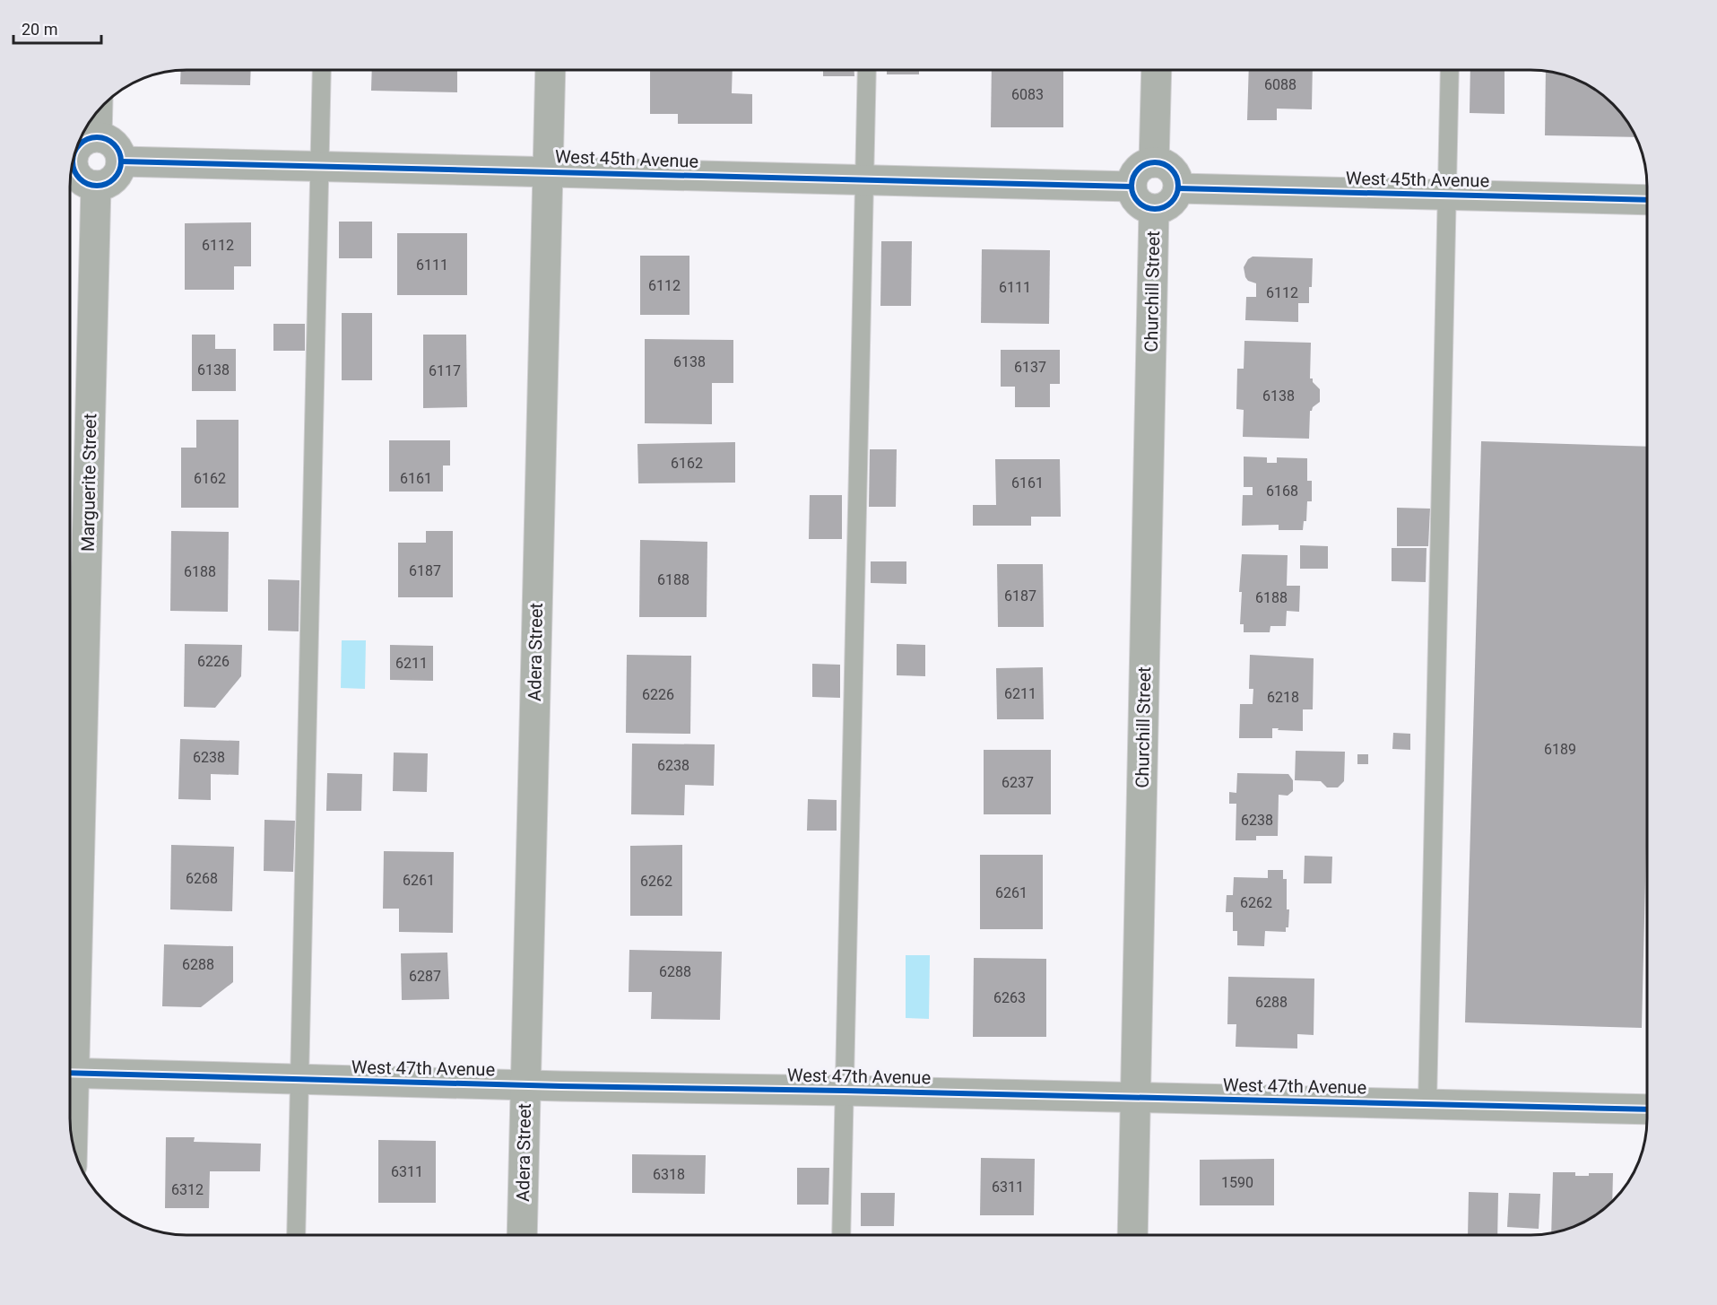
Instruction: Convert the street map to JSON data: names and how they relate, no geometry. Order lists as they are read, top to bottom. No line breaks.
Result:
{"streets":{"street":["West 45th Avenue","Churchill Street","Marguerite Street","Adera Street","West 47th Avenue"]},"crossings":[["West 45th Avenue","Churchill Street"],["West 45th Avenue","Adera Street"],["Churchill Street","West 47th Avenue"],["Adera Street","West 47th Avenue"]],"house_numbers":["6088","6083","6112","6111","6112","6111","6112","6138","6137","6138","6117","6138","6162","6162","6161","6161","6168","6187","6188","6188","6187","6188","6226","6211","6211","6226","6218","6189","6238","6238","6237","6238","6268","6261","6262","6261","6262","6288","6288","6287","6263","6288","6311","6318","1590","6311","6312"],"scale_bar":"20 m"}
